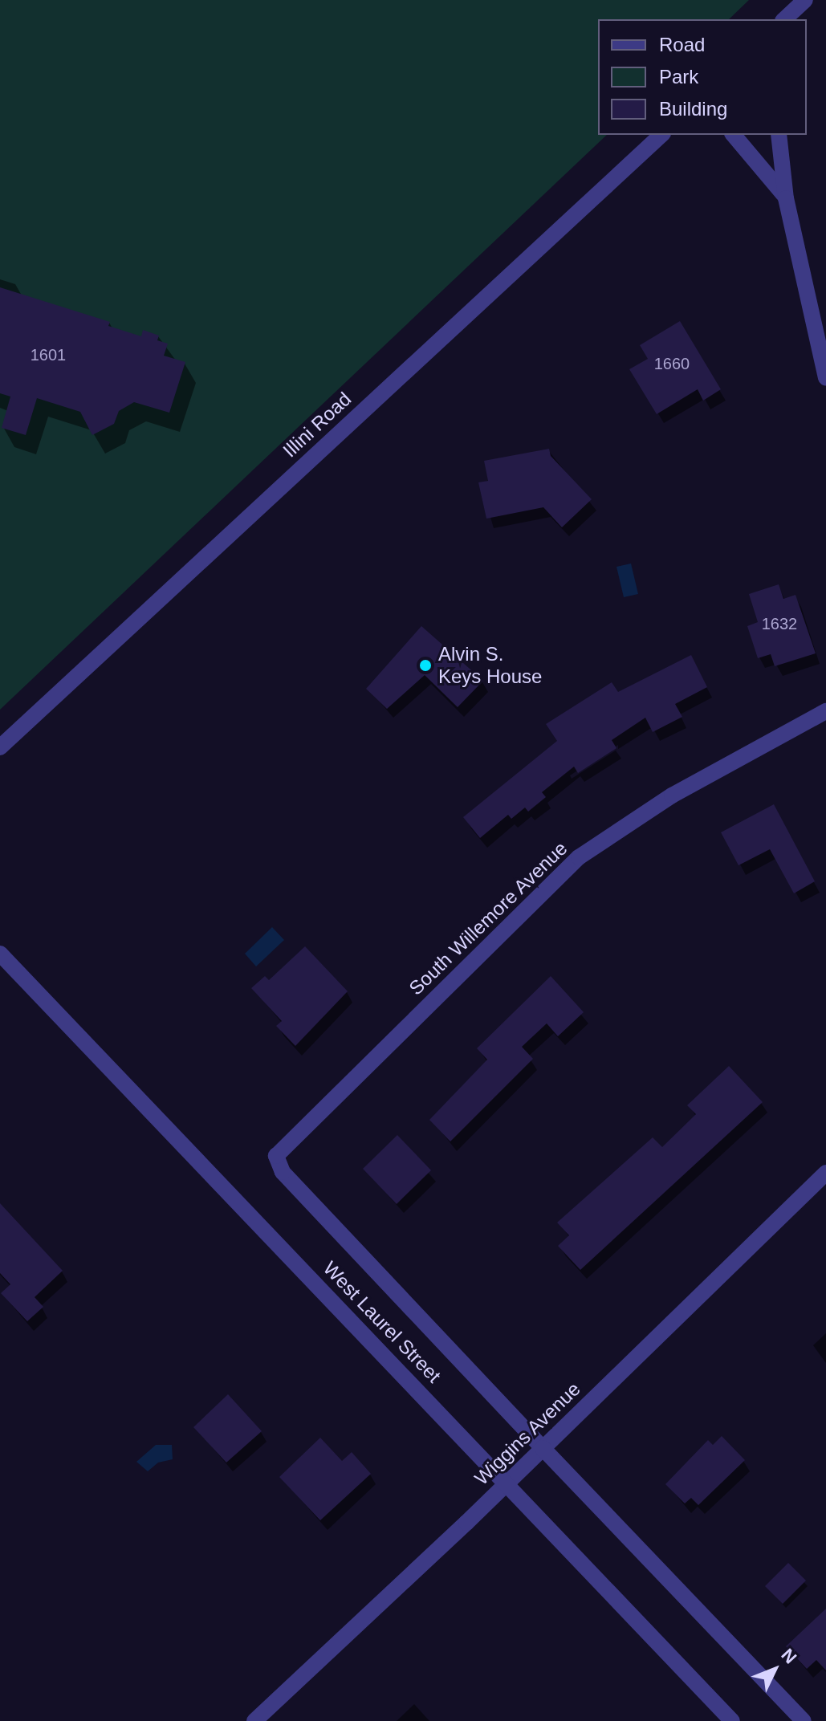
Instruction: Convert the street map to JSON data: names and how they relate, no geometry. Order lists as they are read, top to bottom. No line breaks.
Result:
{"streets":{"street":["Illini Road","South Willemore Avenue","West Laurel Street","Wiggins Avenue"]},"crossings":[["South Willemore Avenue","West Laurel Street"],["West Laurel Street","Wiggins Avenue"]],"places":["Alvin S. Keys House"],"house_numbers":["1601","1660","1632"],"legend":["Road","Park","Building"],"north":"top right"}
